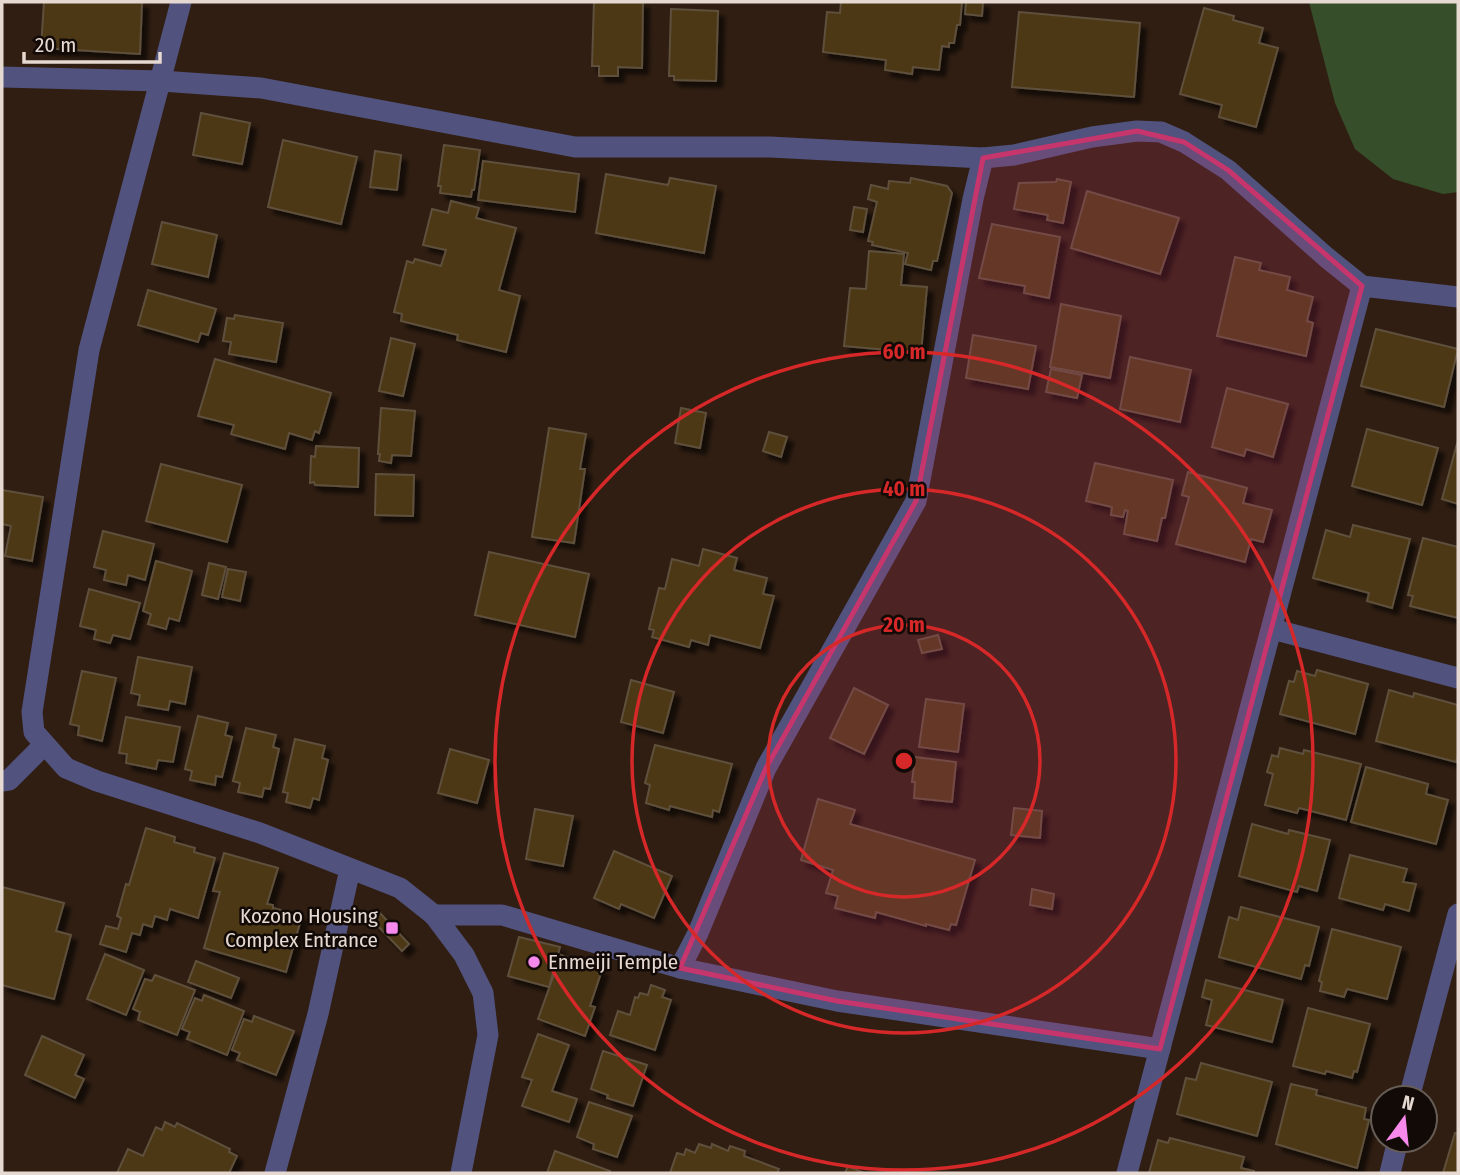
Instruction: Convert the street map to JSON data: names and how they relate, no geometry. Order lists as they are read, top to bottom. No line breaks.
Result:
{"places":{"transit":["Kozono Housing Complex Entrance"],"other":["Enmeiji Temple"]},"scale_bar":"20 m","north":"top","rings":["60 m","40 m","20 m"]}
